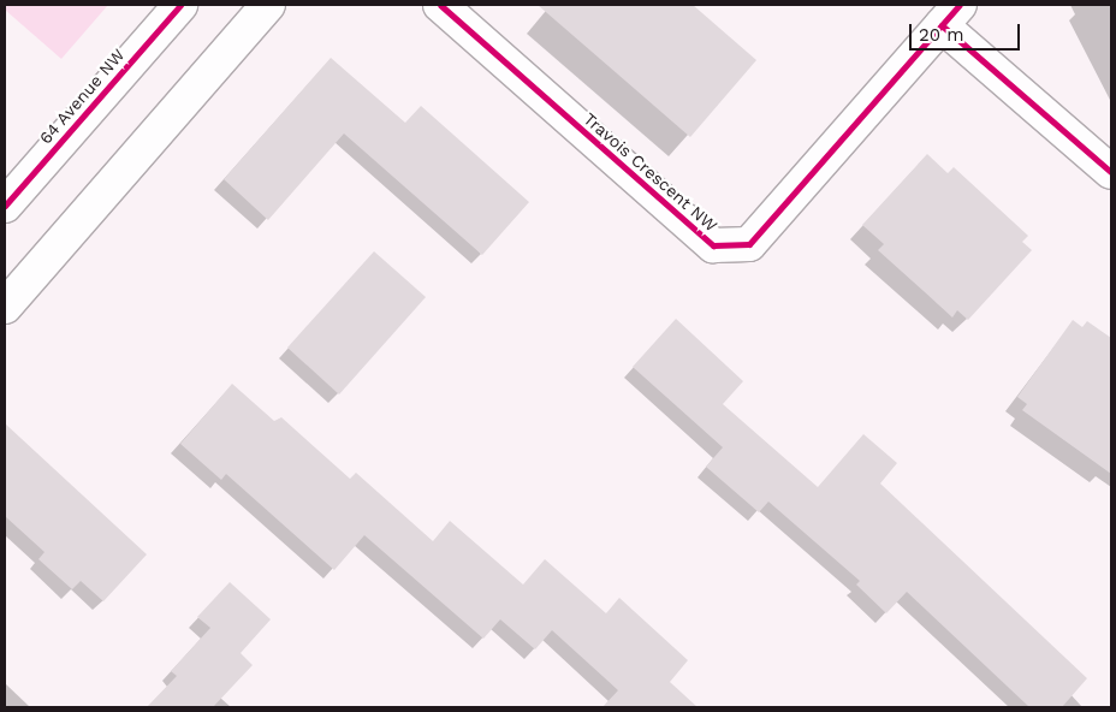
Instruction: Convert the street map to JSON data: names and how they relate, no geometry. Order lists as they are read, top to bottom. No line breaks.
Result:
{"streets":{"street":["64 Avenue NW","Travois Crescent NW"]},"scale_bar":"20 m"}
